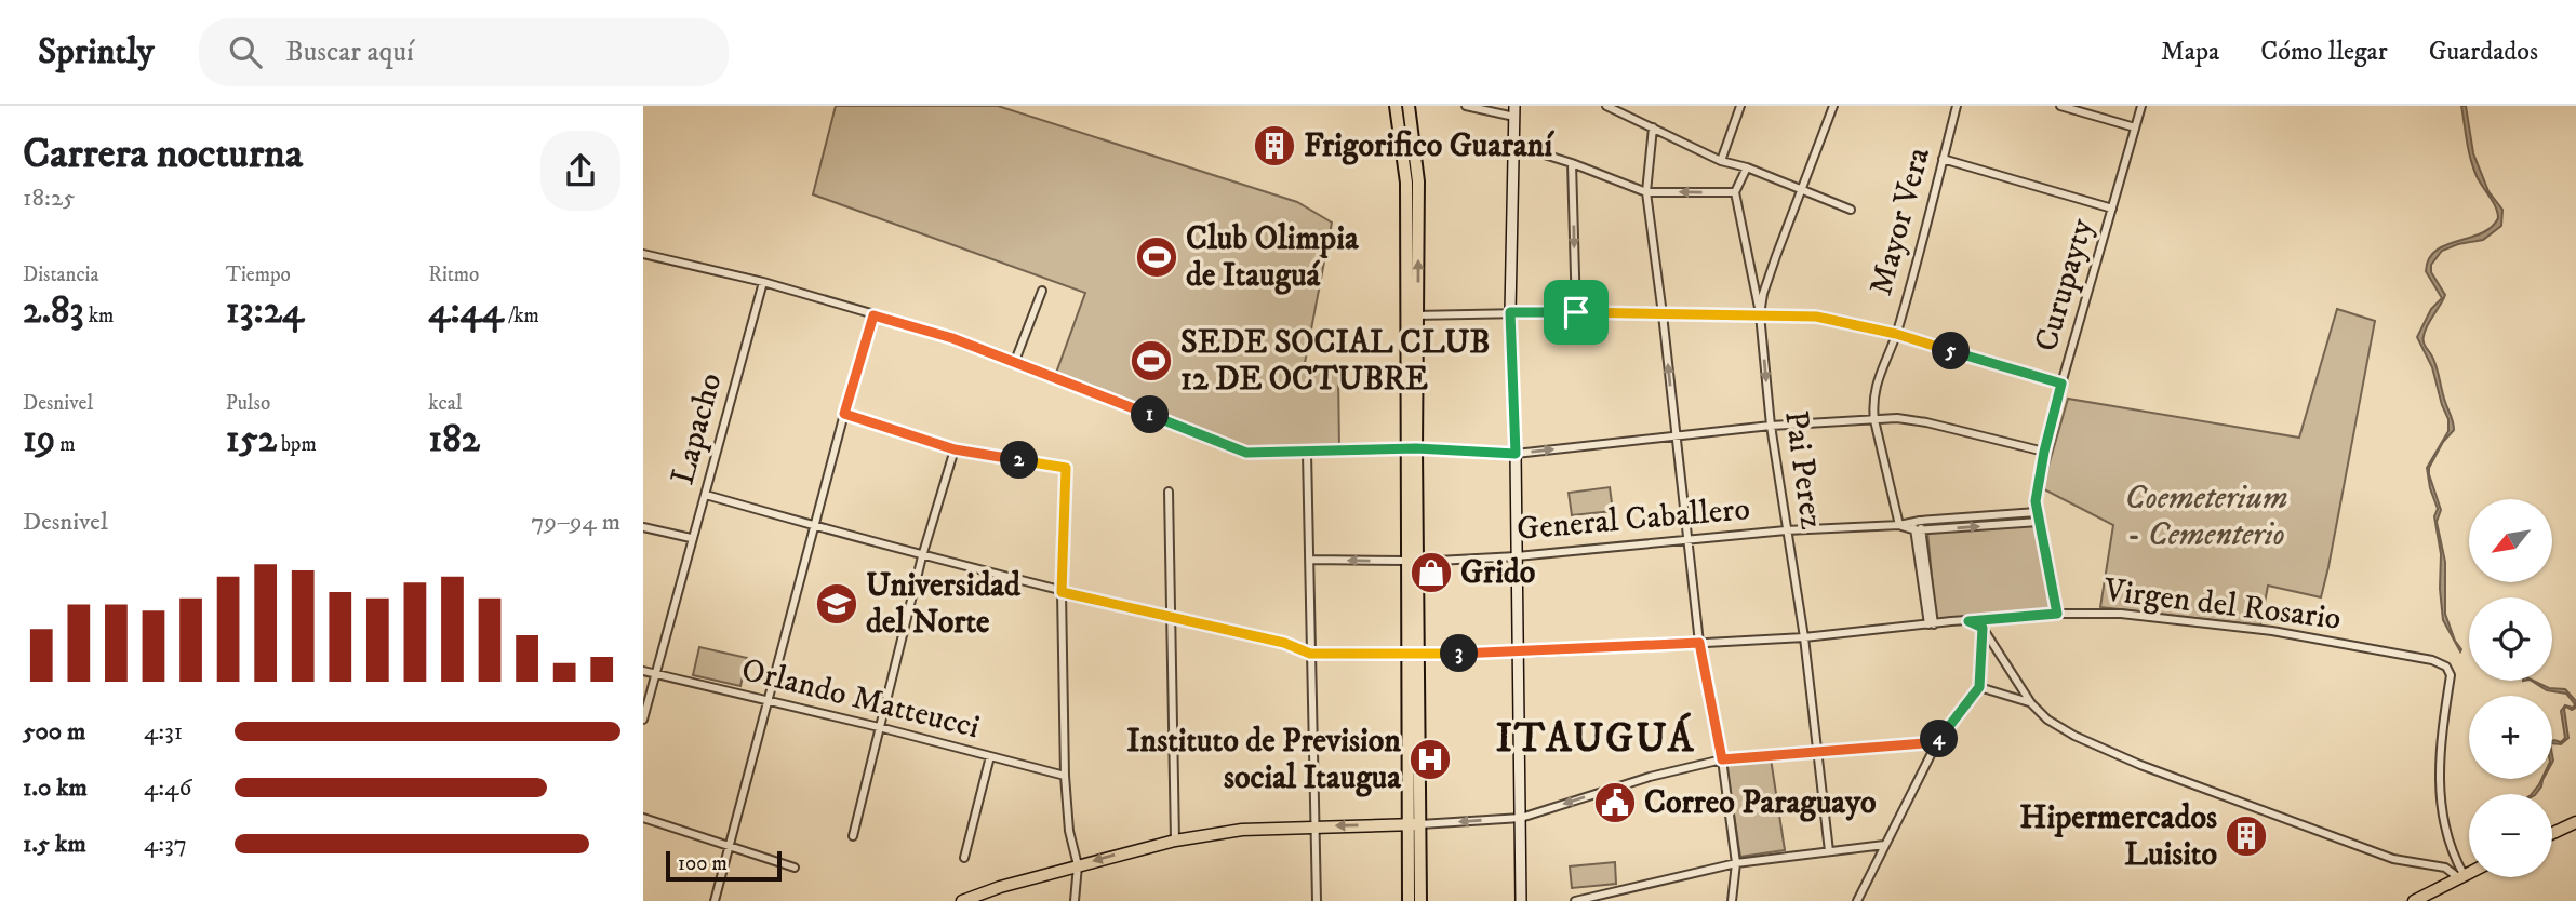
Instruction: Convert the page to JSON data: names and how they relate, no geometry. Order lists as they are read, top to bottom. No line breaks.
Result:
{"streets":{"street":["Mayor Vera","Curupayty","Lapacho","Pai Perez","General Caballero","Virgen del Rosario","Orlando Matteucci"]},"crossings":[["Mayor Vera","General Caballero"],["Curupayty","General Caballero"],["Curupayty","Virgen del Rosario"],["Lapacho","Virgen del Rosario"],["Lapacho","Orlando Matteucci"],["Pai Perez","General Caballero"],["Pai Perez","Virgen del Rosario"]],"districts":["ITAUGUÁ"],"parks":["Coemeterium - Cementerio"],"places":{"building":["Frigorifico Guaraní","Hipermercados Luisito"],"sports":["Club Olimpia de Itauguá","SEDE SOCIAL CLUB 12 DE OCTUBRE"],"shop":["Grido"],"school or university":["Universidad del Norte"],"hospital":["Instituto de Prevision social Itaugua"],"public building":["Correo Paraguayo"]},"scale_bar":"100 m","north":"bottom left","page":{"header":"Sprintly","search":"Buscar aquí","nav":["Mapa","Cómo llegar","Guardados"],"heading":["Carrera nocturna","18:25"],"stats":[["Distancia","2.83 km"],["Tiempo","13:24"],["Ritmo","4:44 /km"],["Desnivel","19 m"],["Pulso","152 bpm"],["kcal","182"]],"pins":["5","1","2","3","4"],"chart":["Desnivel","79–94 m"],"map_buttons":["+","−"],"list":[{"name":"500 m","note":"4:31"},{"name":"1.0 km","note":"4:46"},{"name":"1.5 km","note":"4:37"}],"scale":"100 m"}}
